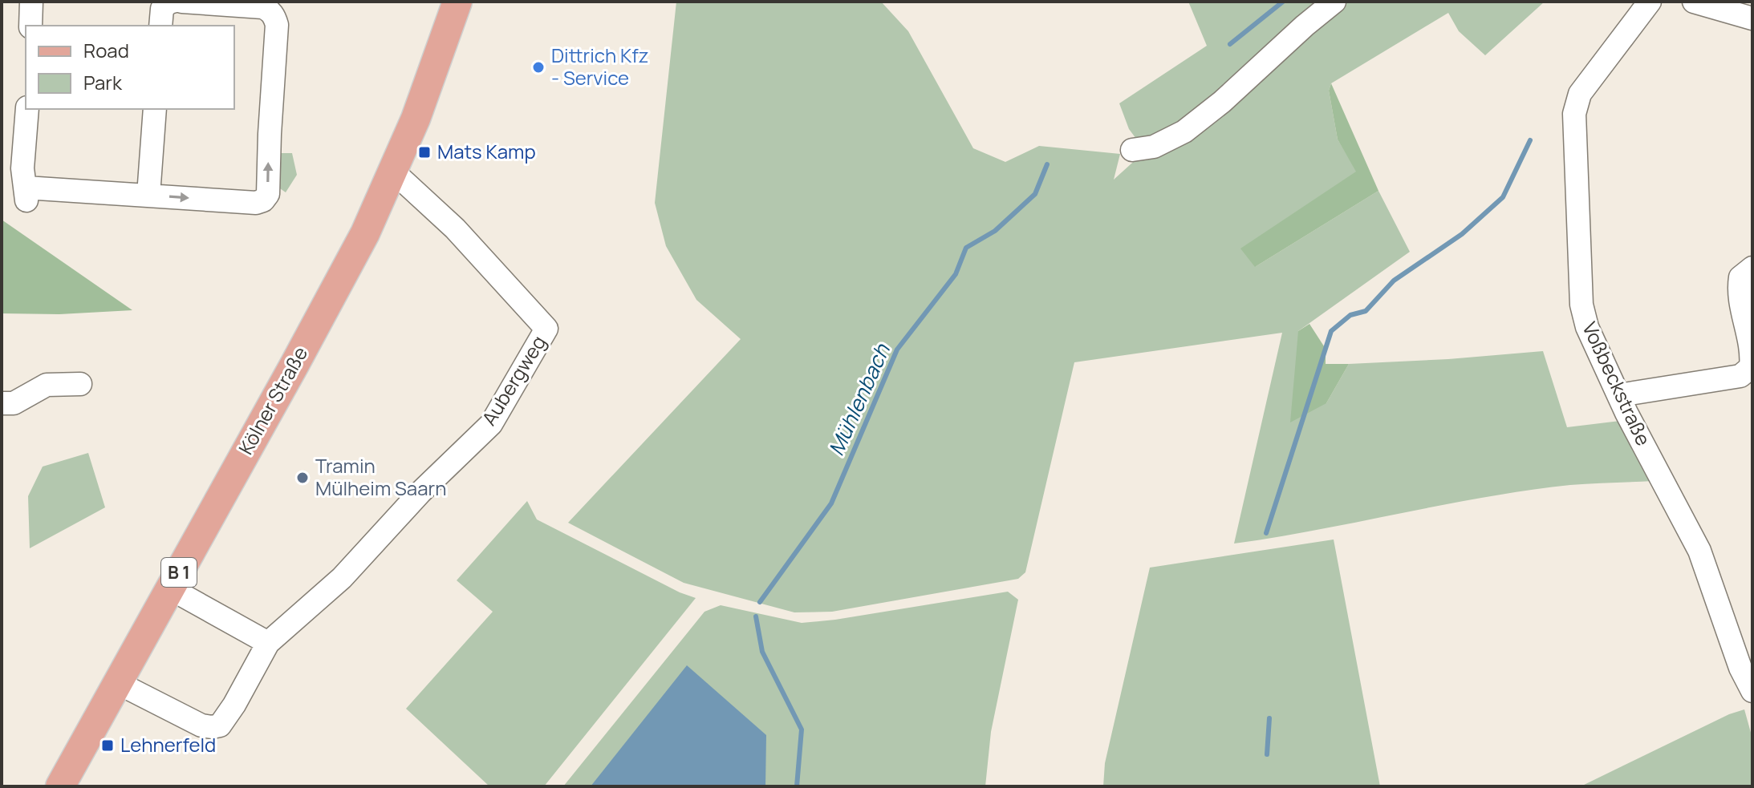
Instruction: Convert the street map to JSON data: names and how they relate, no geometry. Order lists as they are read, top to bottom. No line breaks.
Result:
{"streets":{"main road":["Kölner Straße","B 1"],"street":["Aubergweg","Voßbeckstraße"]},"crossings":[["Aubergweg","Kölner Straße"]],"water":["Mühlenbach"],"places":{"other":["Dittrich Kfz - Service","Tramin Mülheim Saarn"],"transit":["Mats Kamp","Lehnerfeld"]},"legend":["Road","Park"]}
